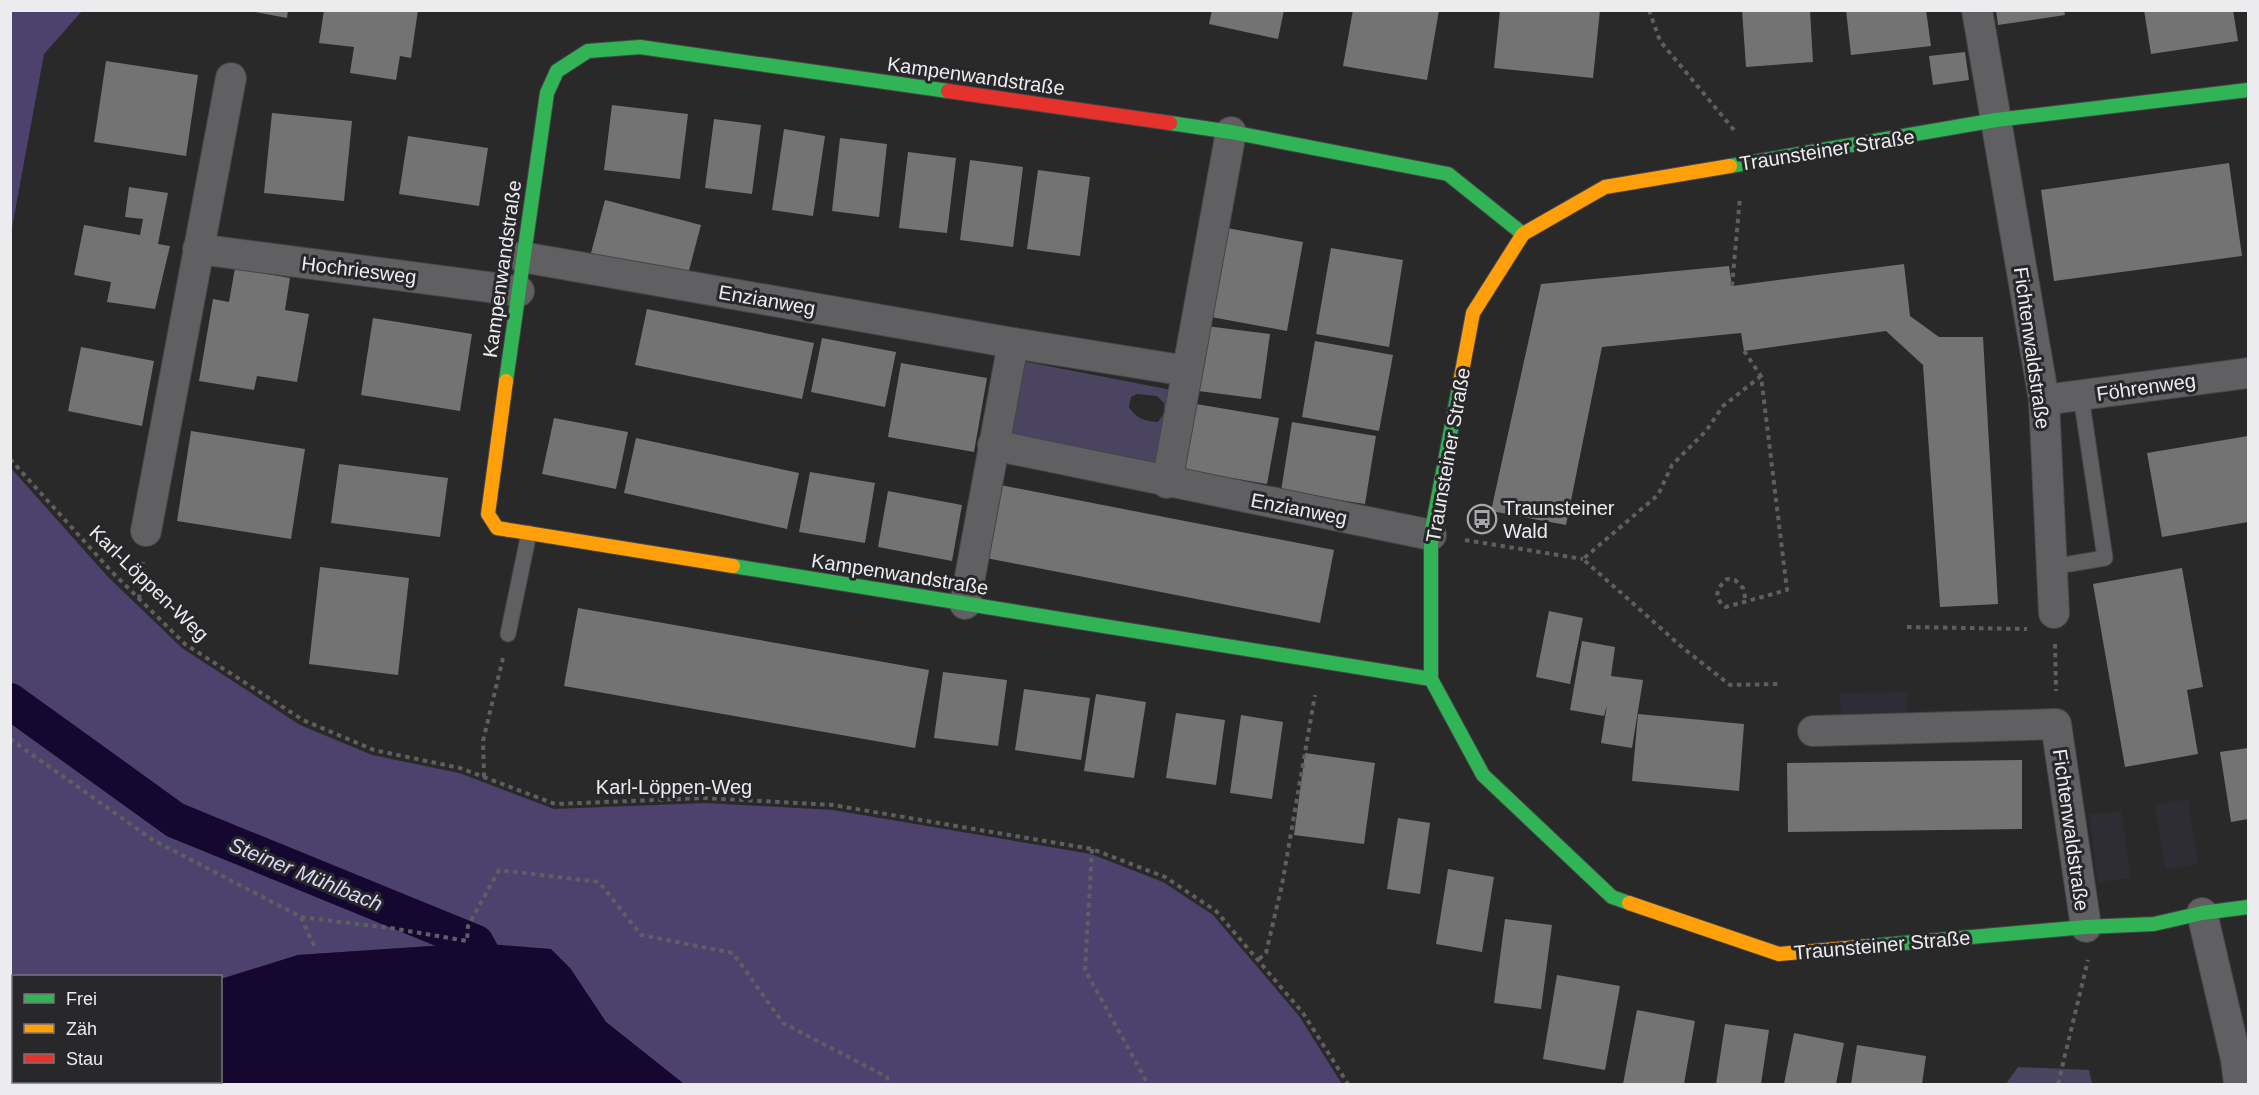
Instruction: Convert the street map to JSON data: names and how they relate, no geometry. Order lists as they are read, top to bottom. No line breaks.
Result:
{"streets":{"street":["Kampenwandstraße","Traunsteiner Straße","Hochriesweg","Enzianweg","Fichtenwaldstraße","Föhrenweg"],"path":["Karl-Löppen-Weg"]},"crossings":[["Kampenwandstraße","Traunsteiner Straße"],["Kampenwandstraße","Hochriesweg"],["Kampenwandstraße","Enzianweg"],["Traunsteiner Straße","Enzianweg"],["Traunsteiner Straße","Fichtenwaldstraße"],["Fichtenwaldstraße","Föhrenweg"]],"water":["Steiner Mühlbach"],"places":{"bus stop":["Traunsteiner Wald"]},"legend":["Frei","Zäh","Stau"]}
